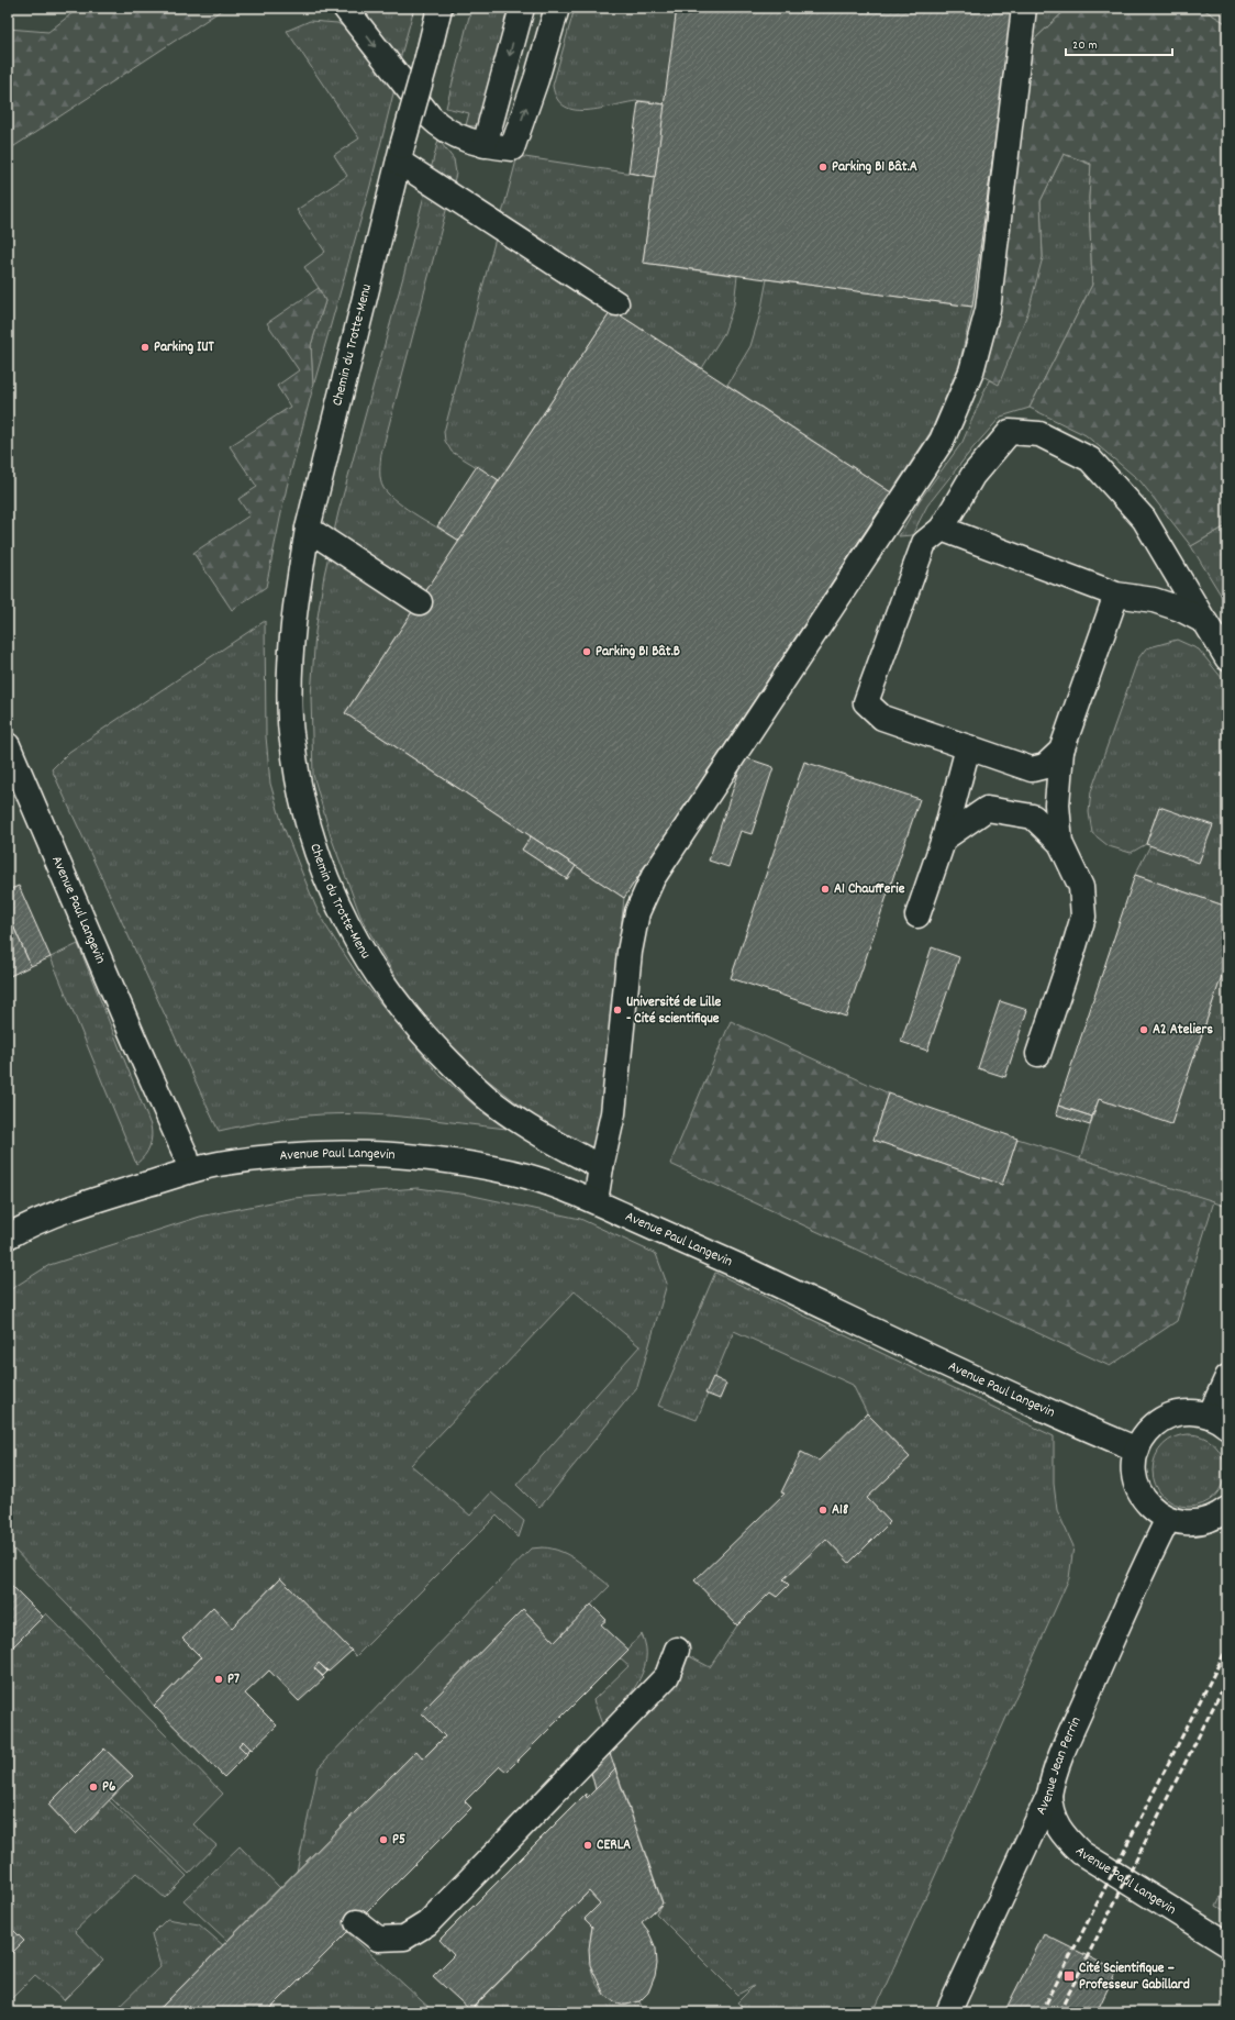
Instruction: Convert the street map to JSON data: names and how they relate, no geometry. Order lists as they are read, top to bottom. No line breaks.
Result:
{"streets":{"street":["Chemin du Trotte-Menu","Avenue Paul Langevin","Avenue Jean Perrin"]},"crossings":[["Avenue Paul Langevin","Avenue Jean Perrin"]],"places":{"other":["Parking B1 Bât.A","Parking IUT","Parking B1 Bât.B","A1 Chaufferie","Université de Lille ‐ Cité scientifique","A2 Ateliers","A18","P7","P6","P5","CERLA"],"transit":["Cité Scientifique – Professeur Gabillard"]},"scale_bar":"20 m"}
